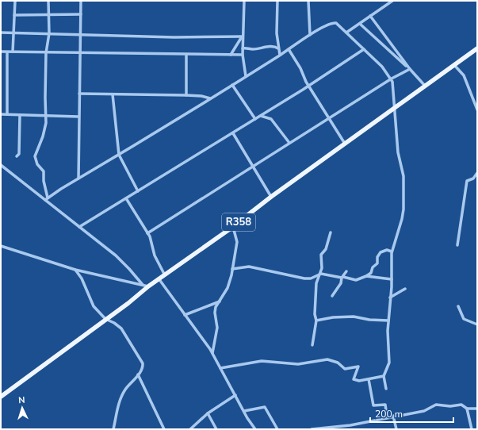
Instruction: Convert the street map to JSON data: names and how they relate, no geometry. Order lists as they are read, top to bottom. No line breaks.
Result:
{"streets":{"main road":["R358"]},"scale_bar":"200 m","north":"top"}
